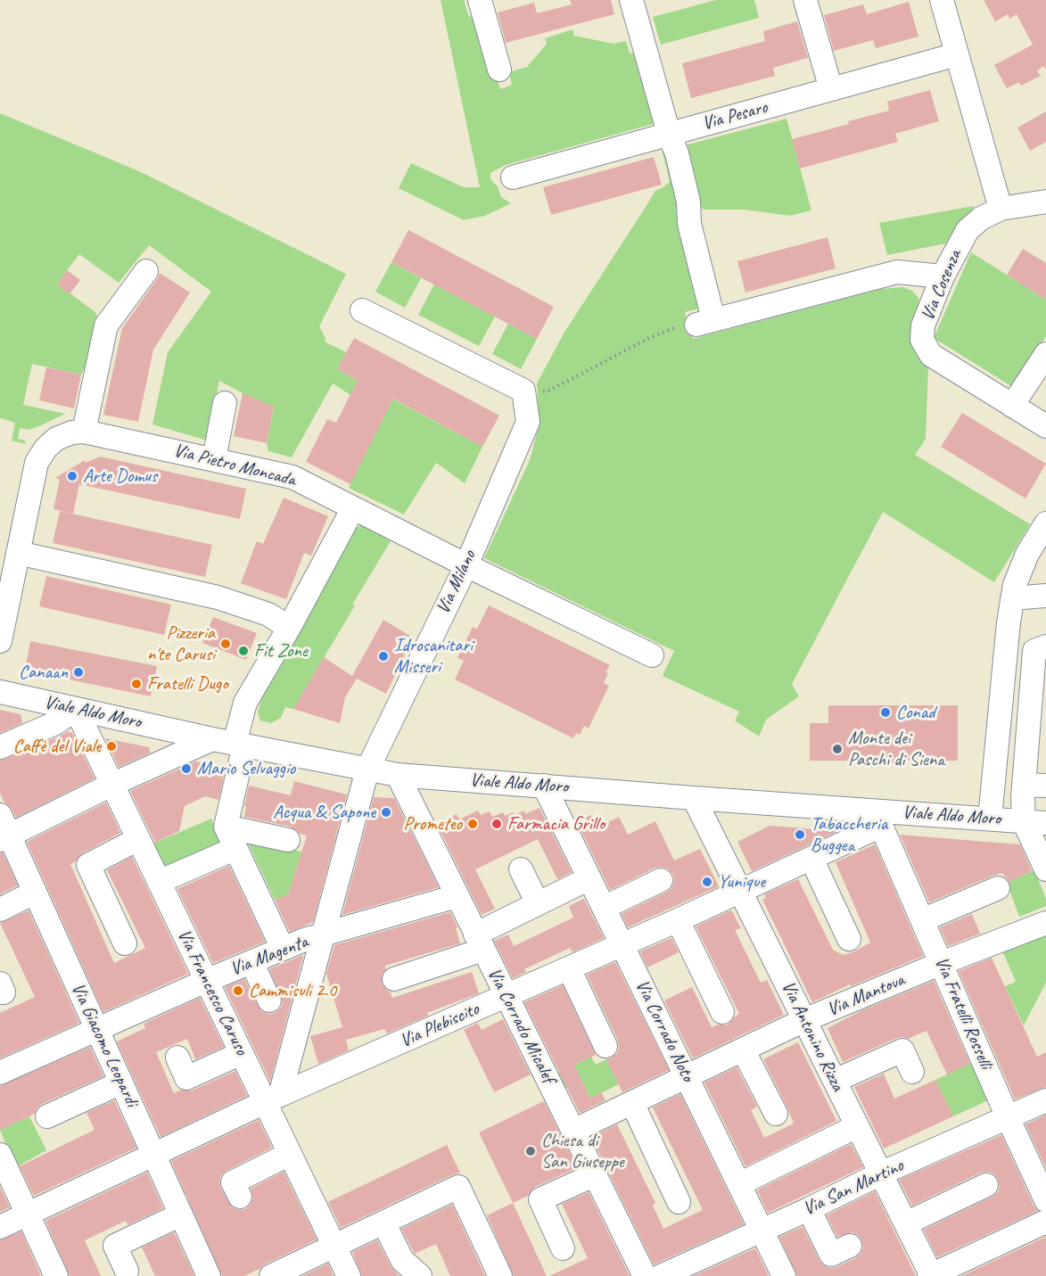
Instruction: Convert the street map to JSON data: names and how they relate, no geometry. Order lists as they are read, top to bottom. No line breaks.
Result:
{"streets":{"street":["Via Pesaro","Via Cosenza","Via Pietro Moncada","Via Milano","Viale Aldo Moro","Via Magenta","Via Francesco Caruso","Via Mantova","Via Fratelli Rosselli","Via Plebiscito","Via Corrado Micalef","Via Corrado Noto","Via Antonino Rizza","Via Giacomo Leopardi","Via San Martino"]},"crossings":[["Via Pietro Moncada","Via Milano"],["Via Milano","Viale Aldo Moro"],["Via Milano","Via Magenta"],["Via Milano","Via Francesco Caruso"],["Via Milano","Via Plebiscito"],["Viale Aldo Moro","Via Francesco Caruso"],["Viale Aldo Moro","Via Fratelli Rosselli"],["Viale Aldo Moro","Via Plebiscito"],["Viale Aldo Moro","Via Corrado Micalef"],["Viale Aldo Moro","Via Corrado Noto"],["Viale Aldo Moro","Via Antonino Rizza"],["Via Magenta","Via Francesco Caruso"],["Via Magenta","Via Corrado Micalef"],["Via Magenta","Via Giacomo Leopardi"],["Via Francesco Caruso","Via Plebiscito"],["Via Mantova","Via Fratelli Rosselli"],["Via Mantova","Via Corrado Micalef"],["Via Mantova","Via Corrado Noto"],["Via Mantova","Via Antonino Rizza"],["Via Fratelli Rosselli","Via Plebiscito"],["Via Fratelli Rosselli","Via San Martino"],["Via Plebiscito","Via Corrado Micalef"],["Via Plebiscito","Via Corrado Noto"],["Via Plebiscito","Via Antonino Rizza"],["Via Plebiscito","Via Giacomo Leopardi"],["Via Corrado Noto","Via San Martino"],["Via Antonino Rizza","Via San Martino"]],"places":["Arte Domus","Pizzeria n'te Carusi","Fit Zone","Idrosanitari Misseri","Canaan","Fratelli Dugo","Conad","Caffè del Viale","Monte dei Paschi di Siena","Mario Selvaggio","Acqua & Sapone","Prometeo","Farmacia Grillo","Tabaccheria Buggea","Yunique","Cammisuli 2.0","Chiesa di San Giuseppe"]}
